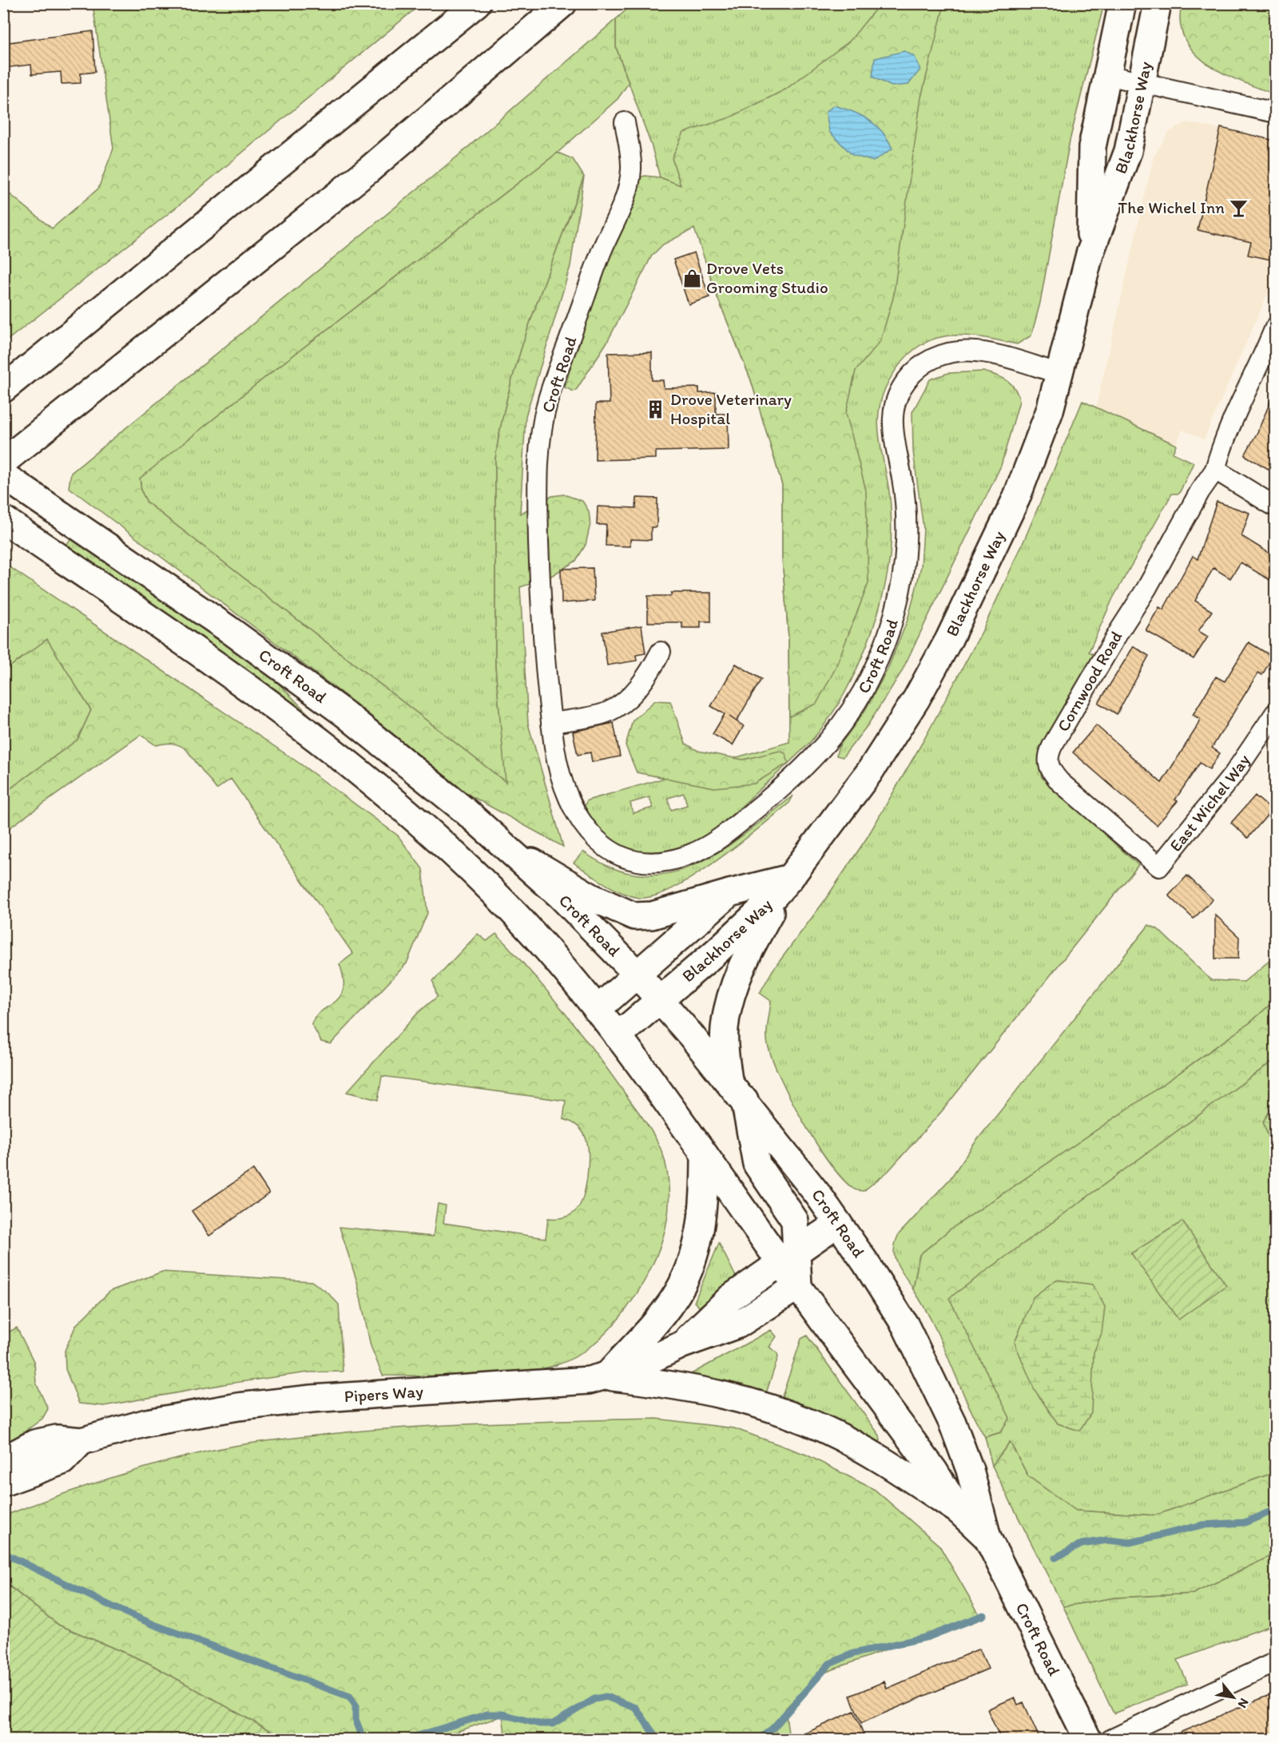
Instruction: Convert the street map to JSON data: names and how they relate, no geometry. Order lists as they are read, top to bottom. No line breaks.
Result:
{"streets":{"main road":["Blackhorse Way","Croft Road","Pipers Way"],"street":["Cornwood Road","East Wichel Way"]},"crossings":[["Blackhorse Way","Croft Road"],["Croft Road","Pipers Way"],["Cornwood Road","East Wichel Way"]],"places":{"bar":["The Wichel Inn"],"shop":["Drove Vets Grooming Studio"],"building":["Drove Veterinary Hospital"]},"north":"bottom right"}
